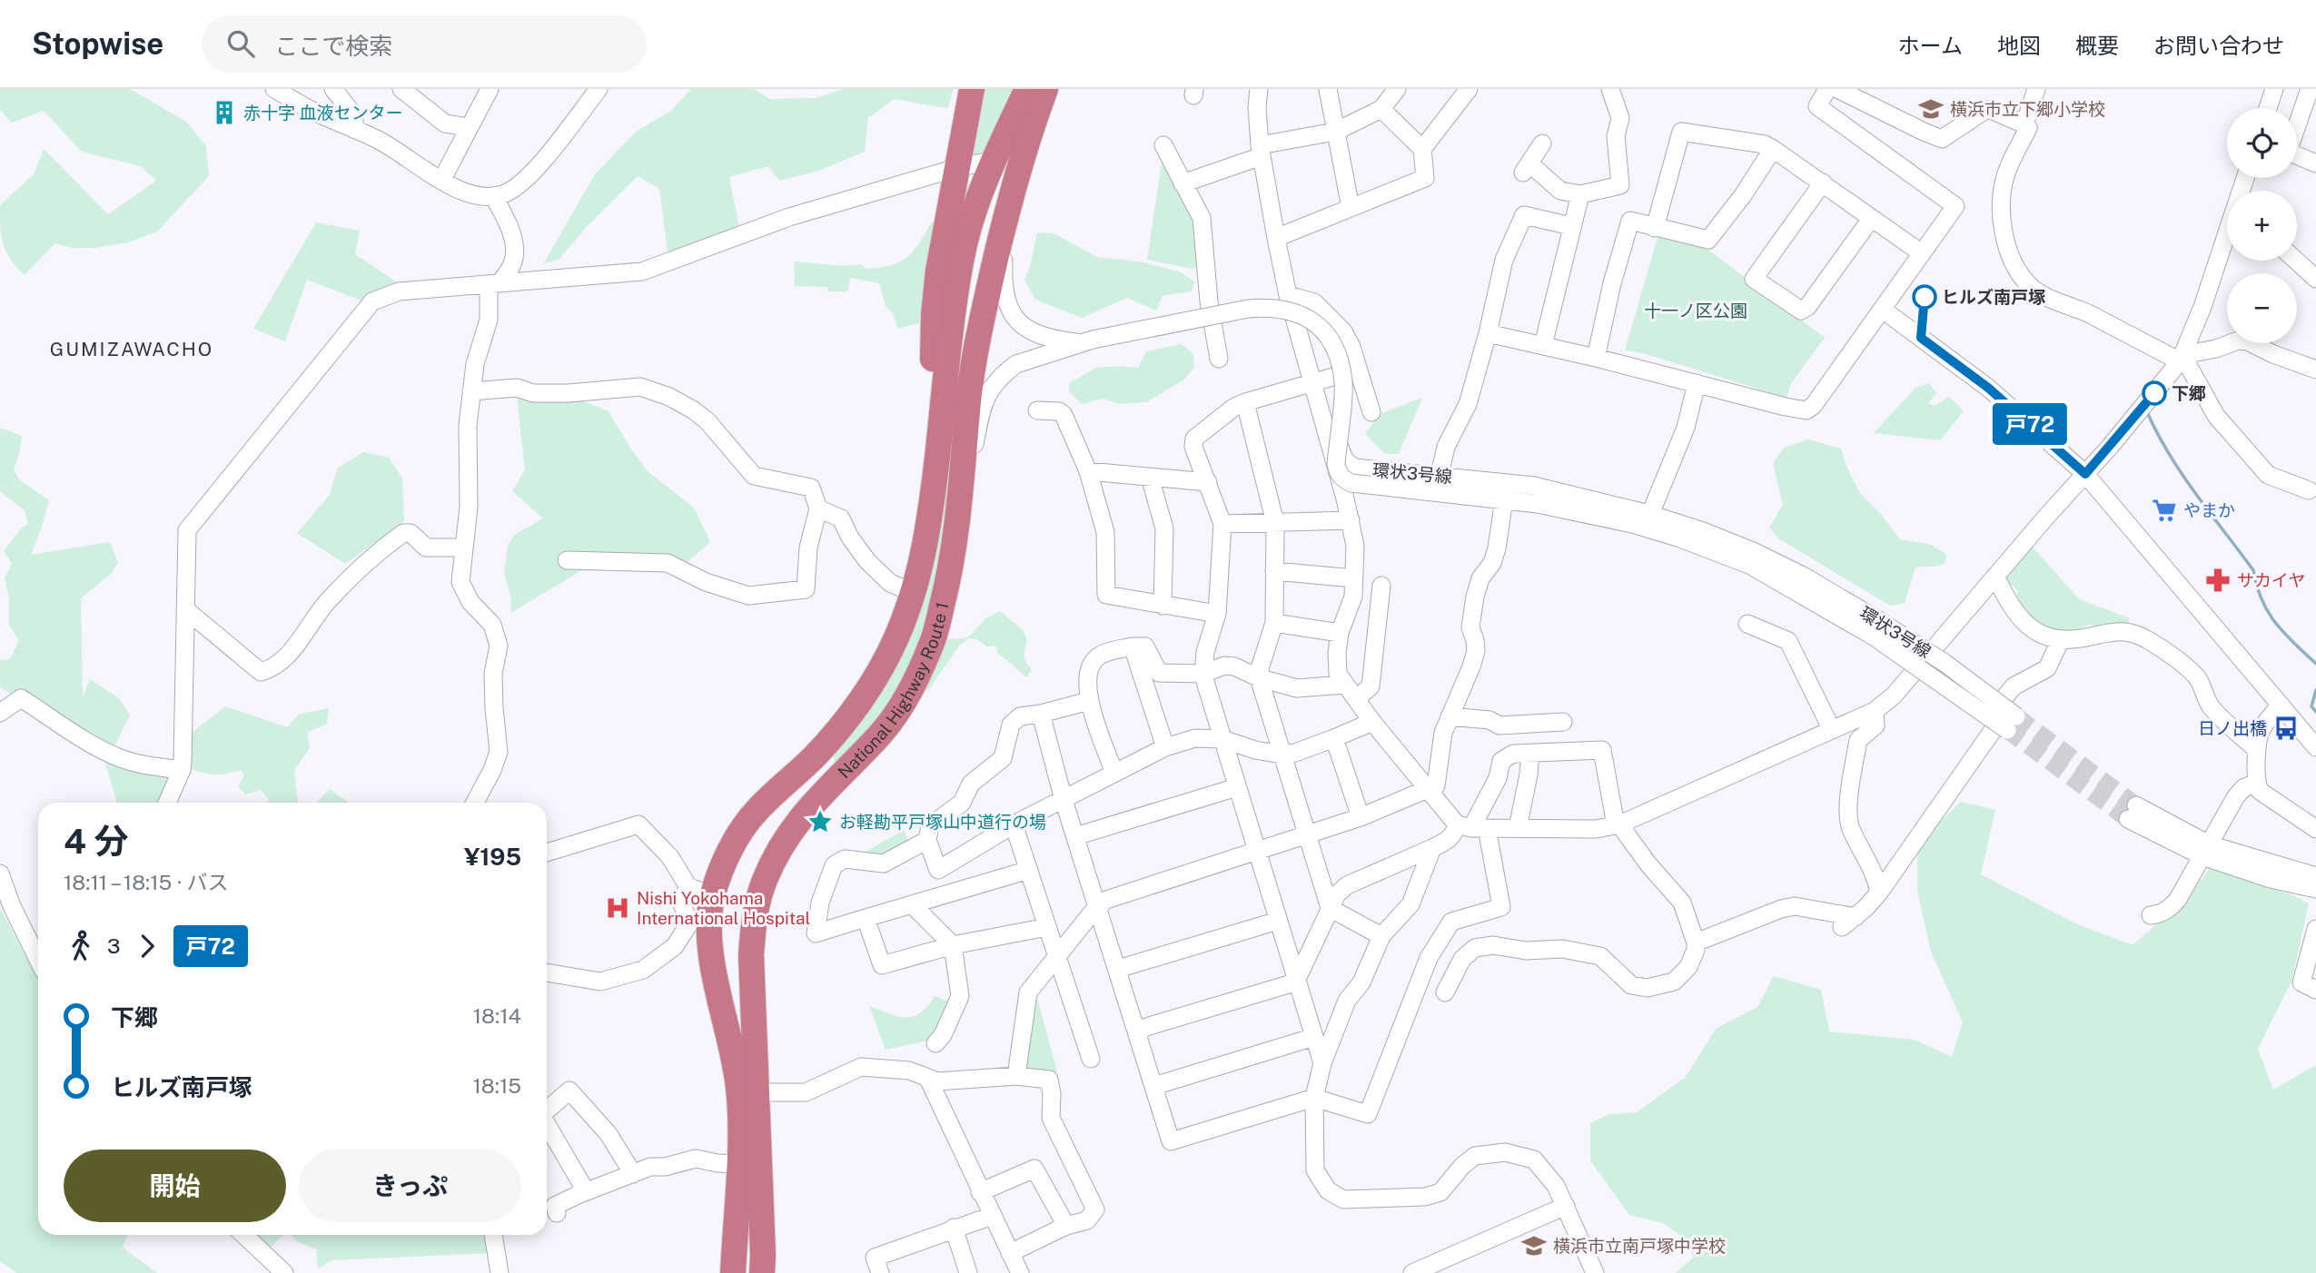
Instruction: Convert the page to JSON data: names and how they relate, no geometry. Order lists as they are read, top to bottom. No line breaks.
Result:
{"streets":{"highway":["National Highway Route 1"],"street":["環状3号線"]},"districts":["GUMIZAWACHO"],"parks":["十一ノ区公園"],"places":{"school or university":["横浜市立下郷小学校","横浜市立南戸塚中学校"],"building":["赤十字 血液センター"],"other":["ヒルズ南戸塚","下郷"],"supermarket":["やまか"],"pharmacy":["サカイヤ"],"bus stop":["日ノ出橋"],"place":["お軽勘平戸塚山中道行の場"],"hospital":["Nishi Yokohama International Hospital"]},"lines":["bus line 戸72"],"page":{"header":"Stopwise","search":"ここで検索","nav":["ホーム","地図","概要","お問い合わせ"],"on_map":"戸72","map_buttons":["+","−"],"heading":["4 分","18:11 – 18:15 · バス","¥195"],"legs":["3","戸72"],"list":[{"name":"下郷","value":"18:14"},{"name":"ヒルズ南戸塚","value":"18:15"}],"buttons":["開始","きっぷ"]}}
